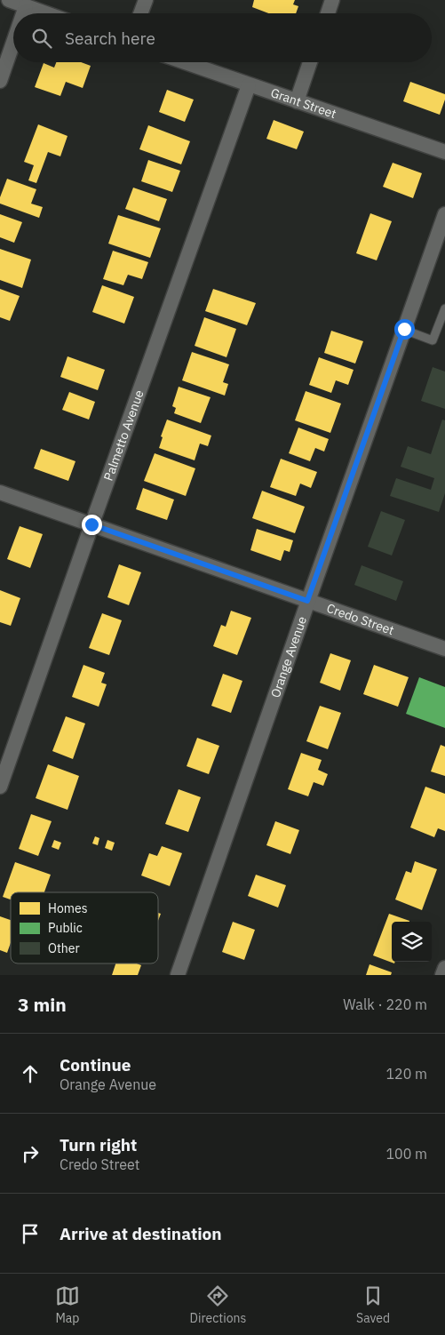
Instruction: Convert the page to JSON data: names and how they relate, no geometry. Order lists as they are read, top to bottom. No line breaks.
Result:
{"streets":{"street":["Grant Street","Palmetto Avenue","Credo Street","Orange Avenue"]},"crossings":[["Grant Street","Palmetto Avenue"],["Palmetto Avenue","Credo Street"],["Credo Street","Orange Avenue"]],"legend":["Homes","Public","Other"],"page":{"search":"Search here","heading":["3 min","Walk · 220 m"],"list":[["Continue","Orange Avenue","120 m"],["Turn right","Credo Street","100 m"],"Arrive at destination"],"nav":["Map","Directions","Saved"]}}
